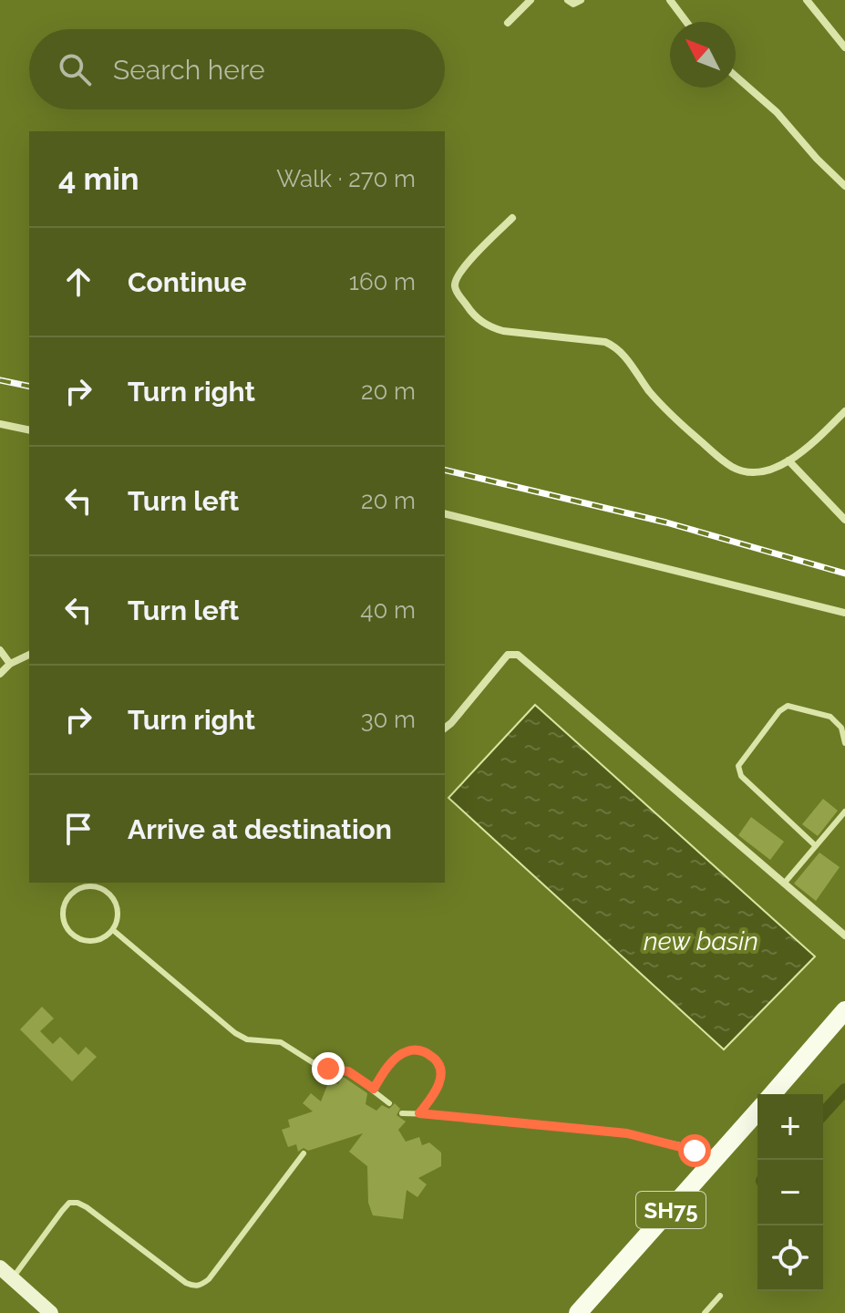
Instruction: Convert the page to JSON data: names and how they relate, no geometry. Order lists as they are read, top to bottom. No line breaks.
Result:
{"streets":{"main road":["SH75"]},"water":["new basin"],"north":"top left","page":{"search":"Search here","heading":["4 min","Walk · 270 m"],"list":[["Continue","160 m"],["Turn right","20 m"],["Turn left","20 m"],["Turn left","40 m"],["Turn right","30 m"],"Arrive at destination"],"map_buttons":["+","−"]}}
